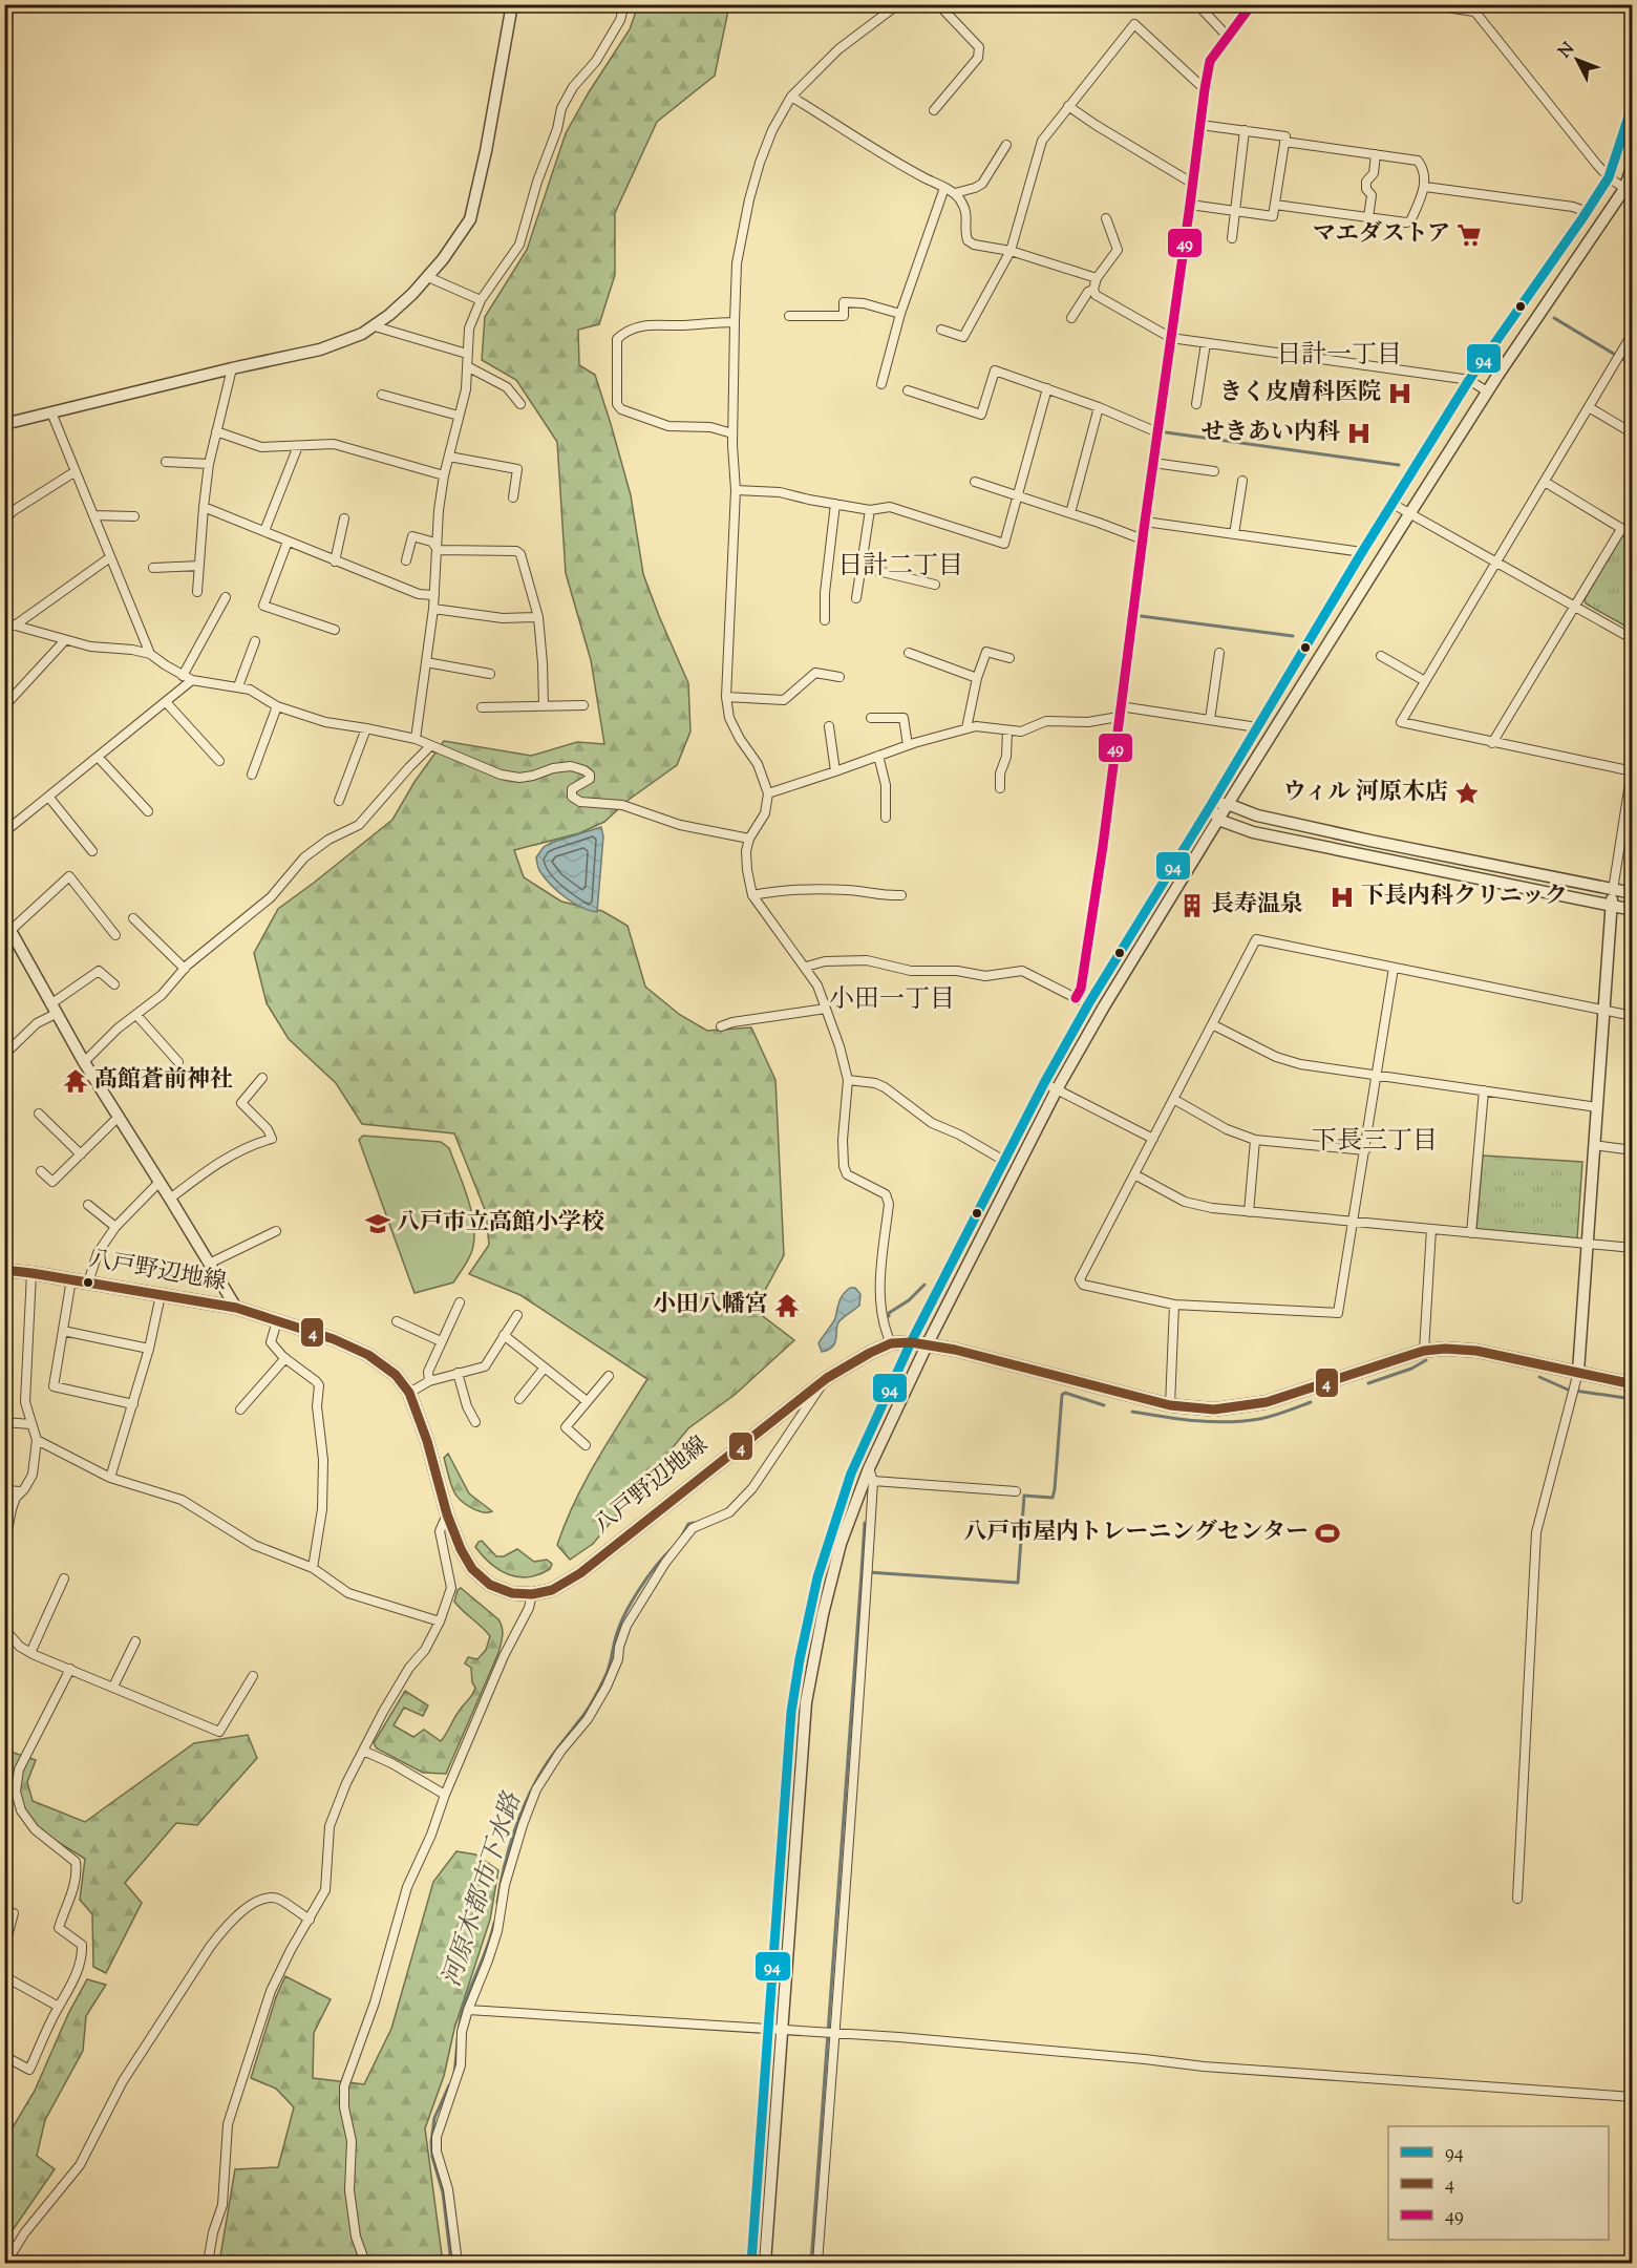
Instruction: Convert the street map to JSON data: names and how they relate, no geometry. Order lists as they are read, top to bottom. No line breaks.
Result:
{"streets":{"main road":["八戸野辺地線"]},"districts":["日計一丁目","日計二丁目","小田一丁目","下長三丁目"],"water":["河原木都市下水路"],"places":{"supermarket":["マエダストア"],"hospital":["きく皮膚科医院","せきあい内科","下長内科クリニック"],"place":["ウィル 河原木店"],"building":["長寿温泉"],"temple":["髙館蒼前神社","小田八幡宮"],"school or university":["八戸市立高館小学校"],"sports":["八戸市屋内トレーニングセンター"]},"lines":["transit line 49","transit line 94","transit line 4"],"legend":["94","4","49"],"north":"top left"}
